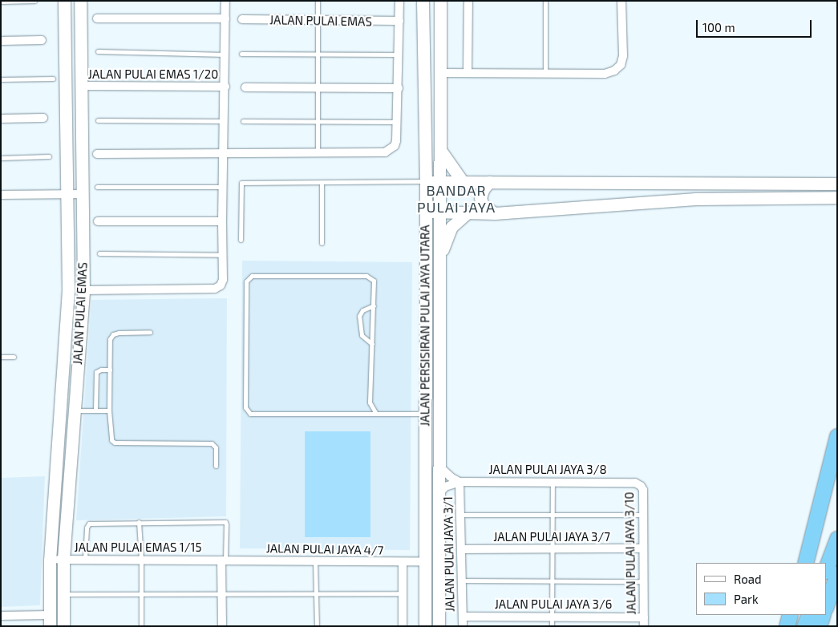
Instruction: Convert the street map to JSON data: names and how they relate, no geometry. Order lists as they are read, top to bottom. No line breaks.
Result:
{"streets":{"main road":["JALAN PULAI EMAS","JALAN PERSISIRAN PULAI JAYA UTARA"],"street":["JALAN PULAI EMAS 1/20","JALAN PULAI JAYA 3/8","JALAN PULAI JAYA 3/7","JALAN PULAI EMAS 1/15","JALAN PULAI JAYA 4/7","JALAN PULAI JAYA 3/10","JALAN PULAI JAYA 3/1","JALAN PULAI JAYA 3/6"]},"crossings":[["JALAN PULAI EMAS","JALAN PULAI EMAS 1/20"],["JALAN PULAI EMAS","JALAN PULAI EMAS 1/15"],["JALAN PERSISIRAN PULAI JAYA UTARA","JALAN PULAI JAYA 4/7"],["JALAN PULAI JAYA 3/8","JALAN PULAI JAYA 3/10"],["JALAN PULAI JAYA 3/8","JALAN PULAI JAYA 3/1"],["JALAN PULAI JAYA 3/7","JALAN PULAI JAYA 3/10"],["JALAN PULAI JAYA 3/7","JALAN PULAI JAYA 3/1"],["JALAN PULAI EMAS 1/15","JALAN PULAI JAYA 4/7"],["JALAN PULAI JAYA 3/10","JALAN PULAI JAYA 3/6"],["JALAN PULAI JAYA 3/1","JALAN PULAI JAYA 3/6"]],"districts":["BANDAR PULAI JAYA"],"legend":["Road","Park"],"scale_bar":"100 m"}
